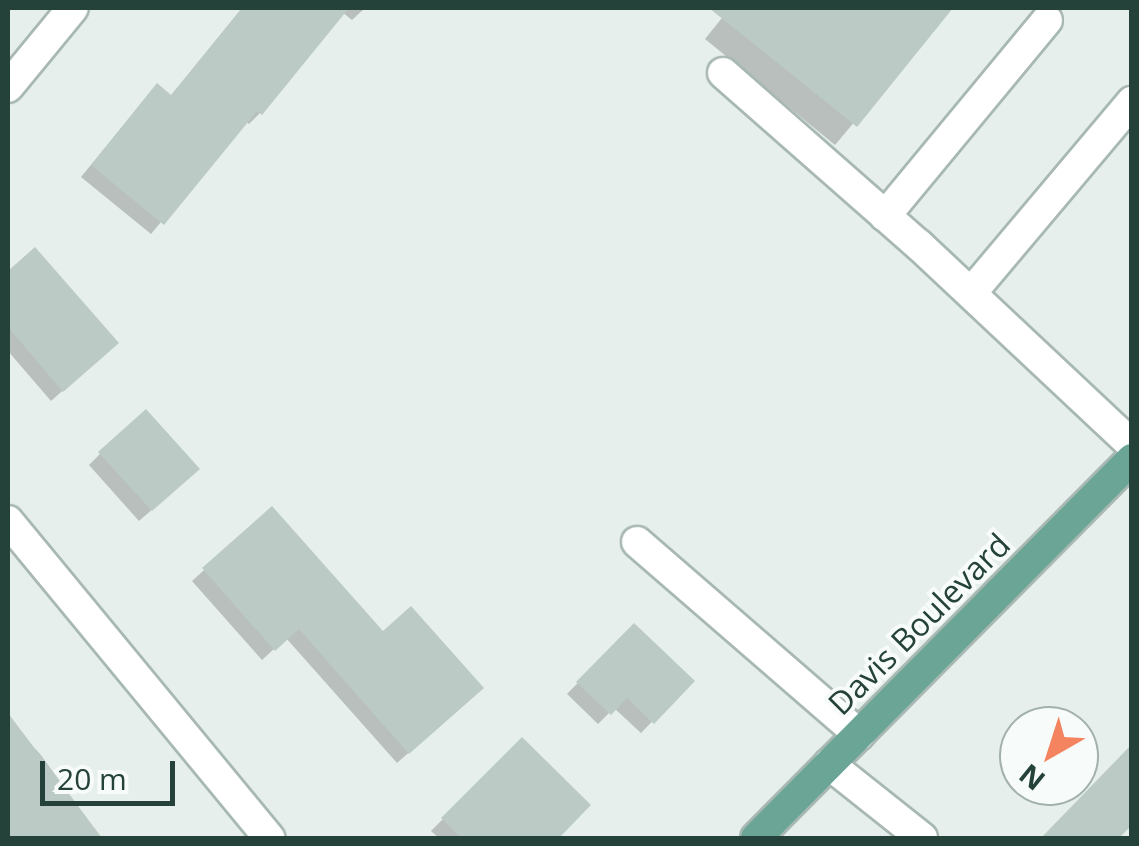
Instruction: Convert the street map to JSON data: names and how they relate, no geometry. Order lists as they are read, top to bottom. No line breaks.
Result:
{"streets":{"main road":["Davis Boulevard"]},"scale_bar":"20 m","north":"bottom left"}
